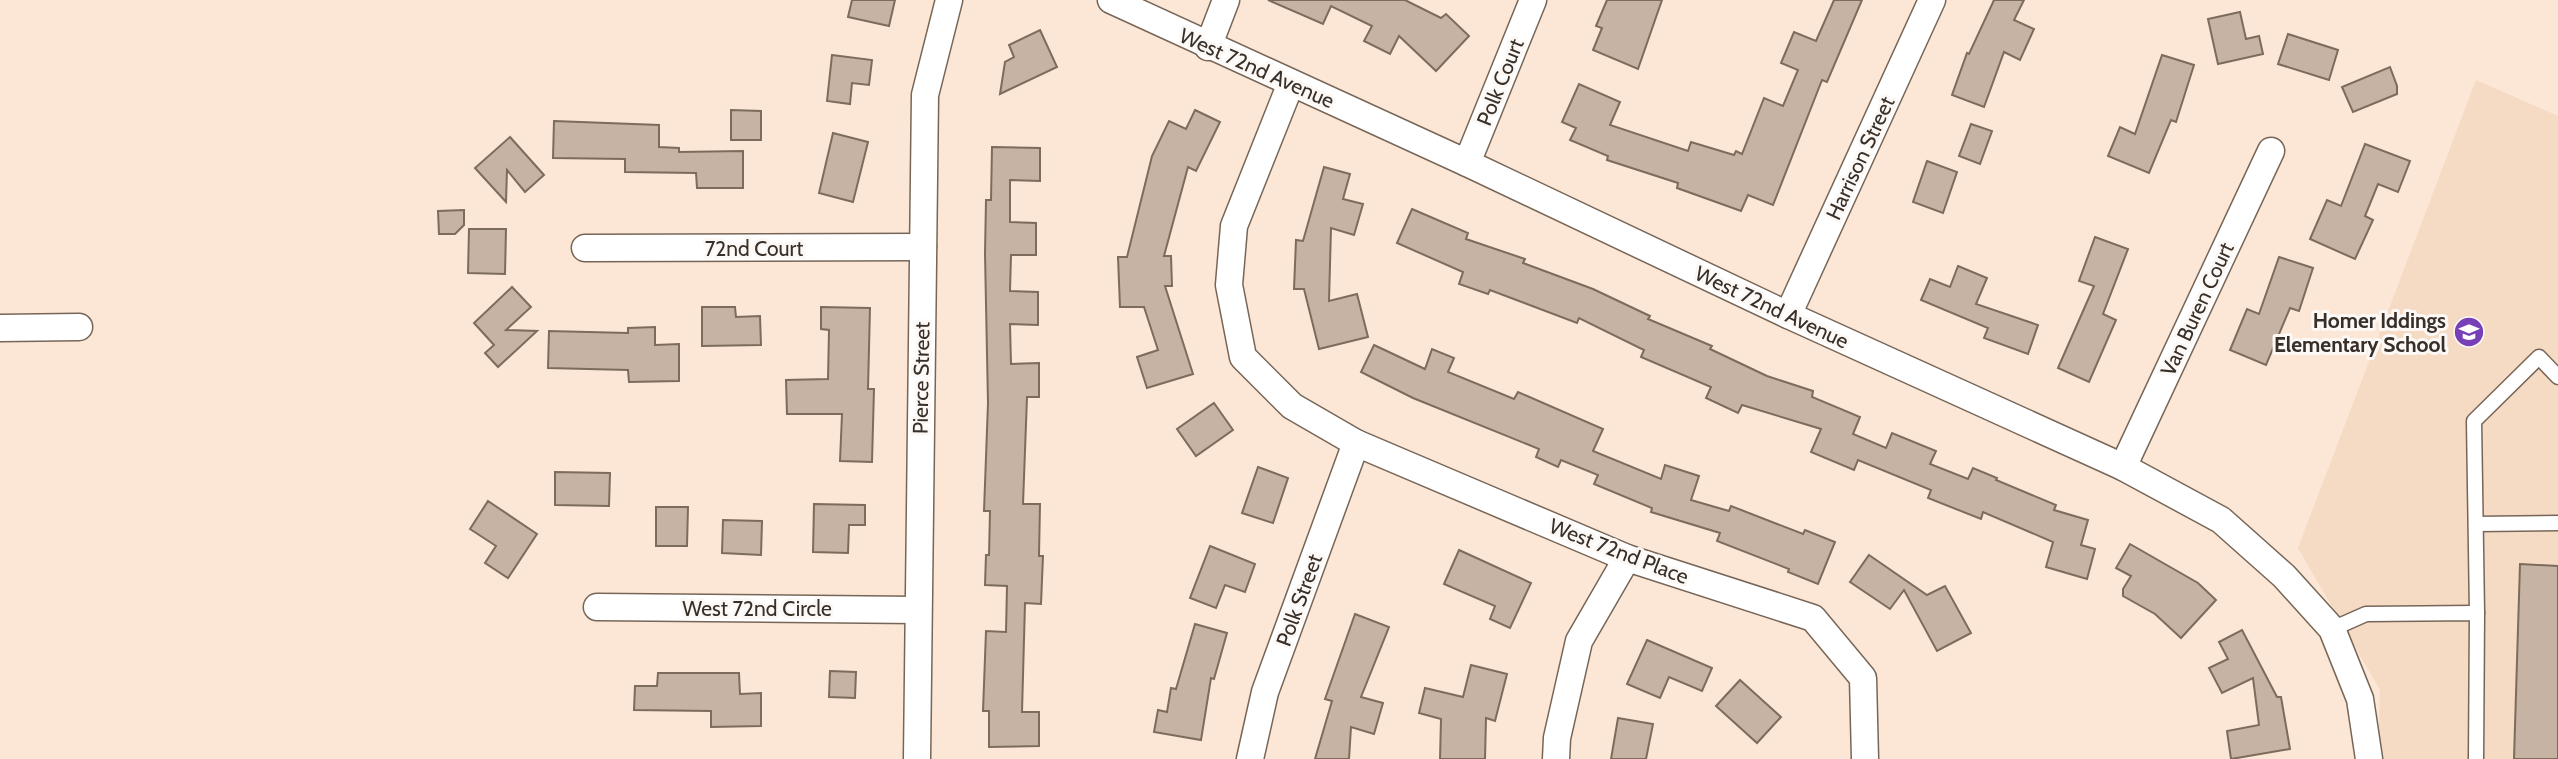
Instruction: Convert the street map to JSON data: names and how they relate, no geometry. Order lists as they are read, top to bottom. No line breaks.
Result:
{"streets":{"street":["West 72nd Avenue","Polk Court","Harrison Street","72nd Court","Van Buren Court","Pierce Street","West 72nd Place","Polk Street","West 72nd Circle"]},"crossings":[["West 72nd Avenue","Polk Court"],["West 72nd Avenue","Harrison Street"],["West 72nd Avenue","Van Buren Court"],["West 72nd Avenue","West 72nd Place"],["72nd Court","Pierce Street"],["Pierce Street","West 72nd Circle"],["West 72nd Place","Polk Street"]],"places":{"school or university":["Homer Iddings Elementary School"]}}
